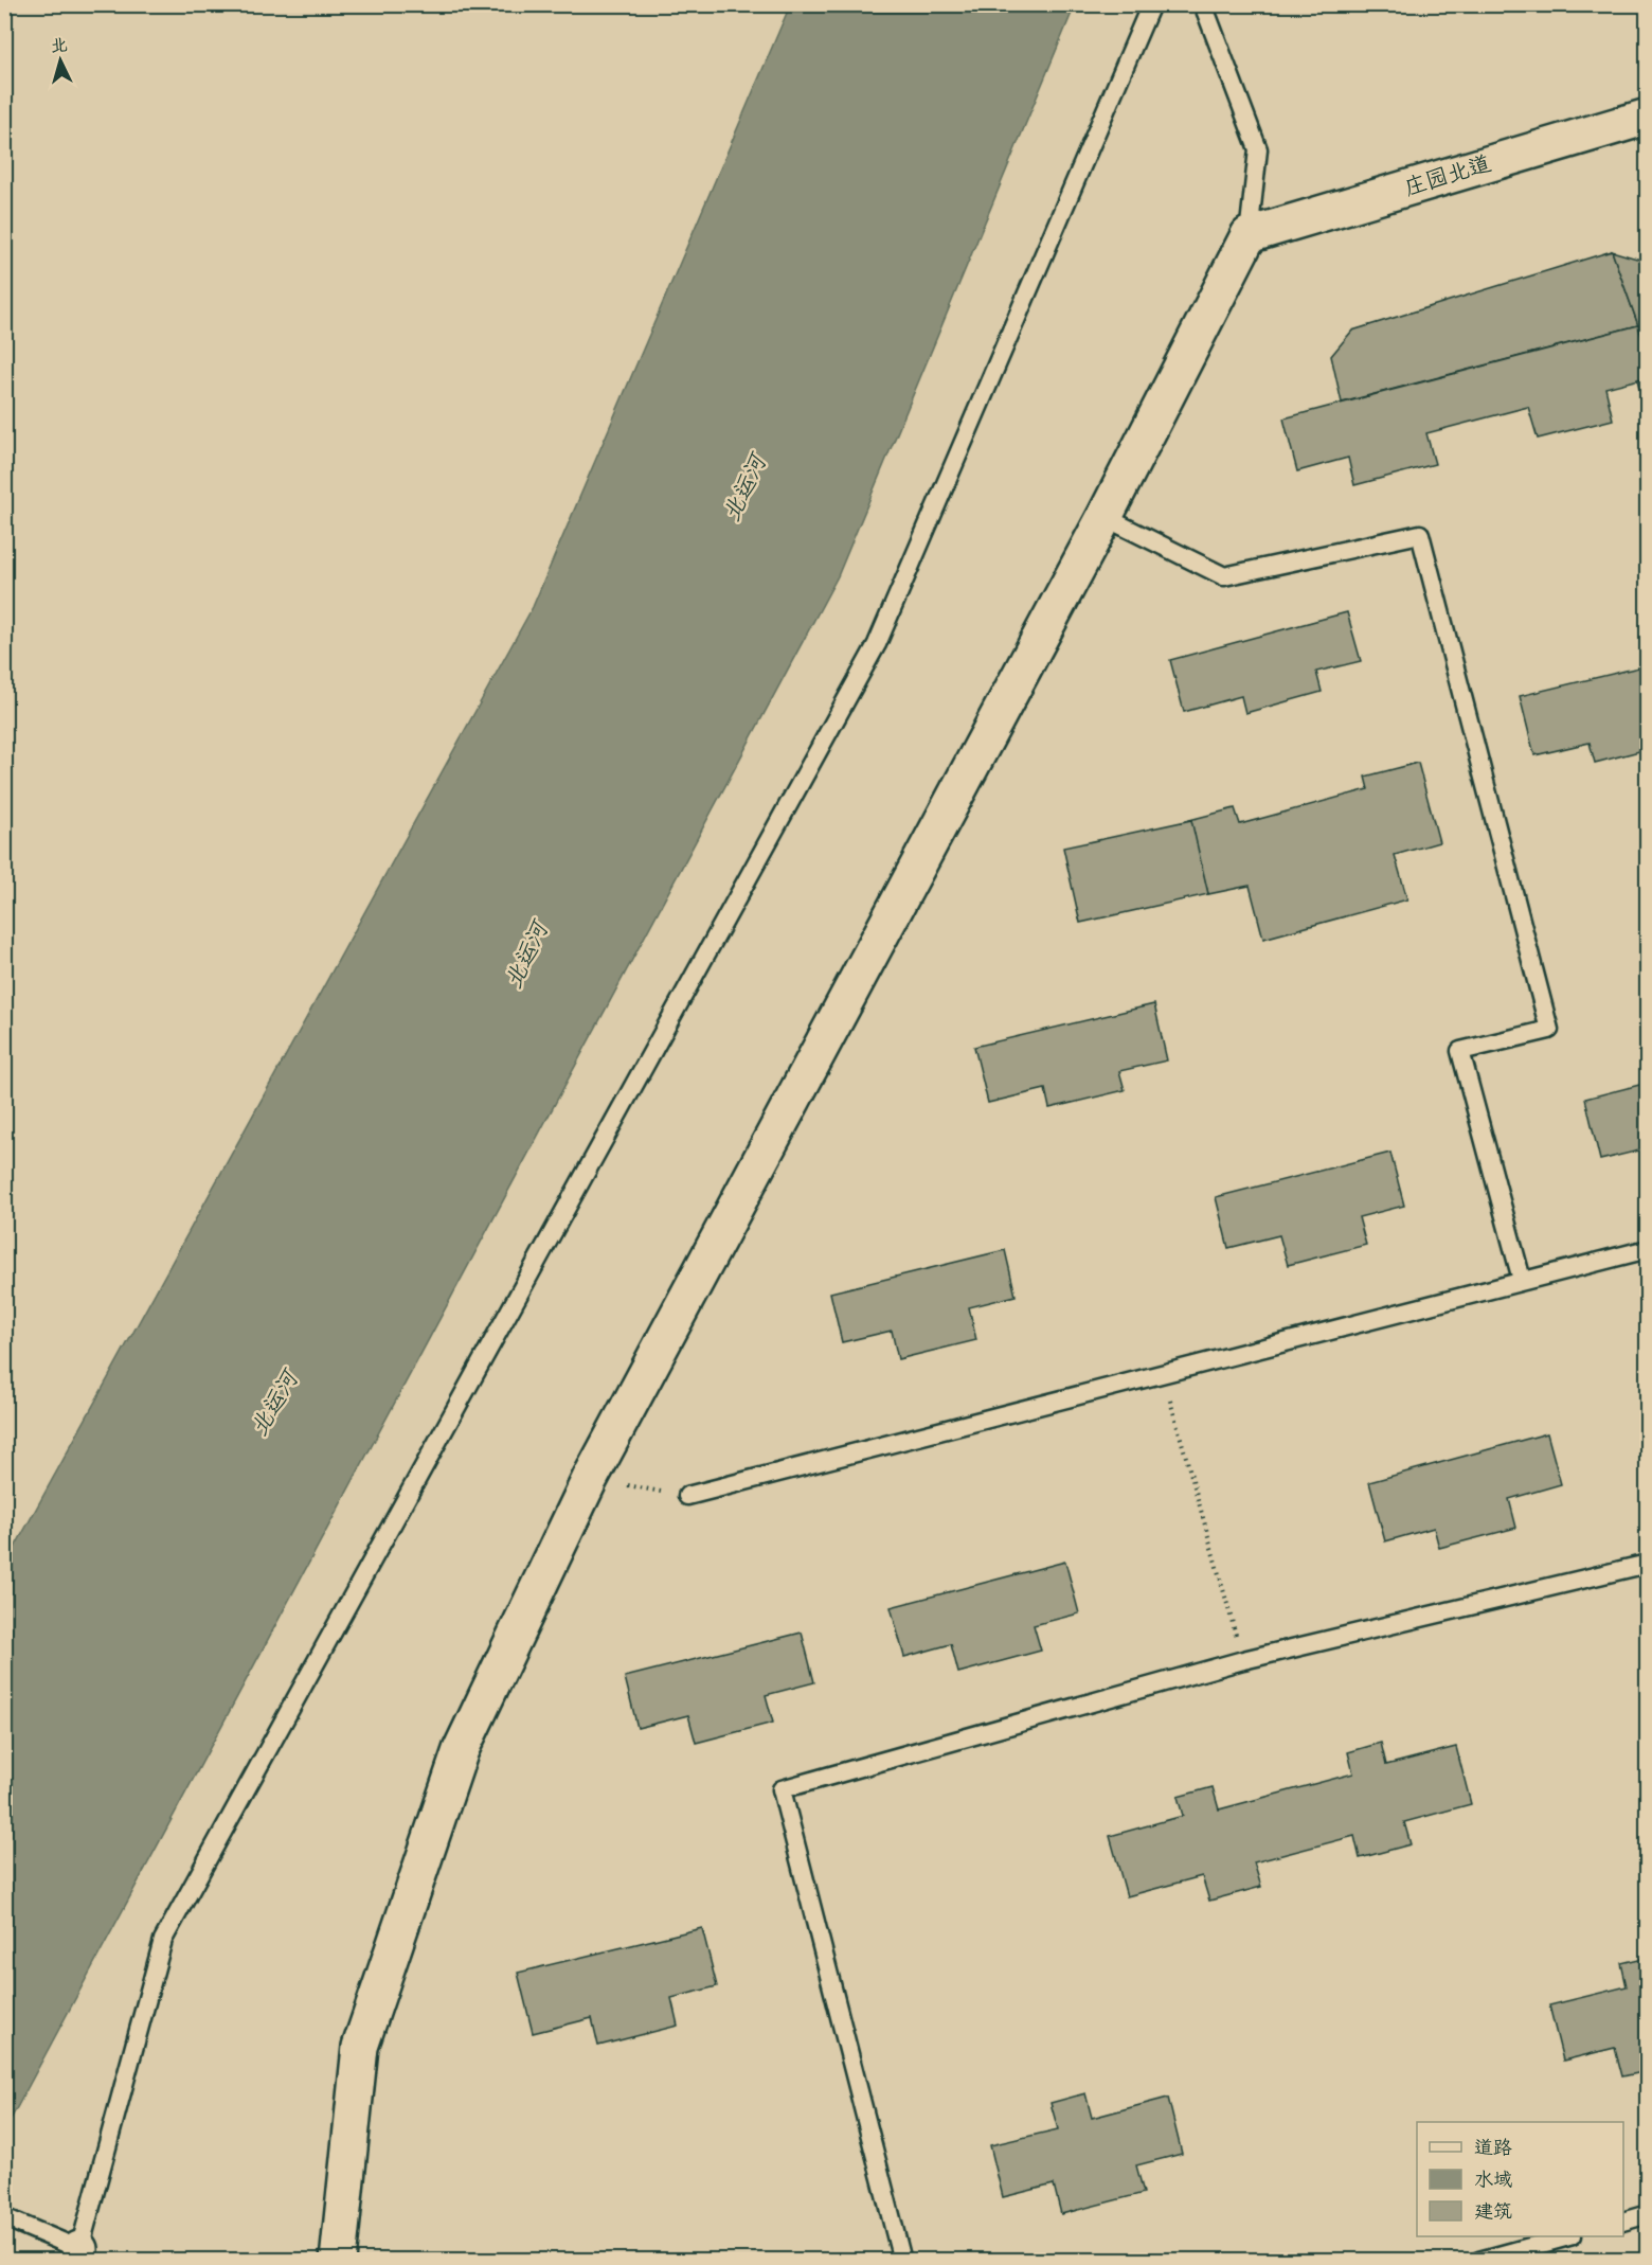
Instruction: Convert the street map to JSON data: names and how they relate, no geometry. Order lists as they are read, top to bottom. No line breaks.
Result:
{"streets":{"street":["庄园北道"]},"water":["北运河"],"legend":["道路","水域","建筑"],"north":"top"}
